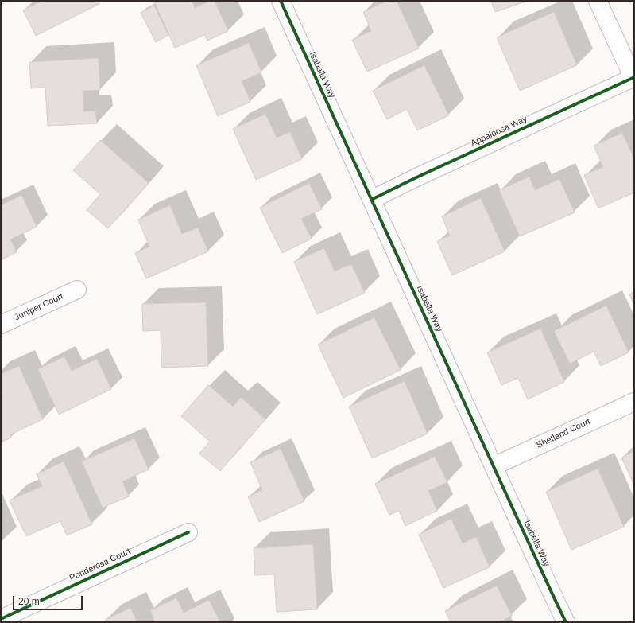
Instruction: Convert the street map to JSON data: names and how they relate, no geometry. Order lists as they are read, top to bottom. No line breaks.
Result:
{"streets":{"street":["Isabella Way","Appaloosa Way","Juniper Court","Shetland Court","Ponderosa Court"]},"crossings":[["Isabella Way","Appaloosa Way"],["Isabella Way","Shetland Court"]],"scale_bar":"20 m"}
